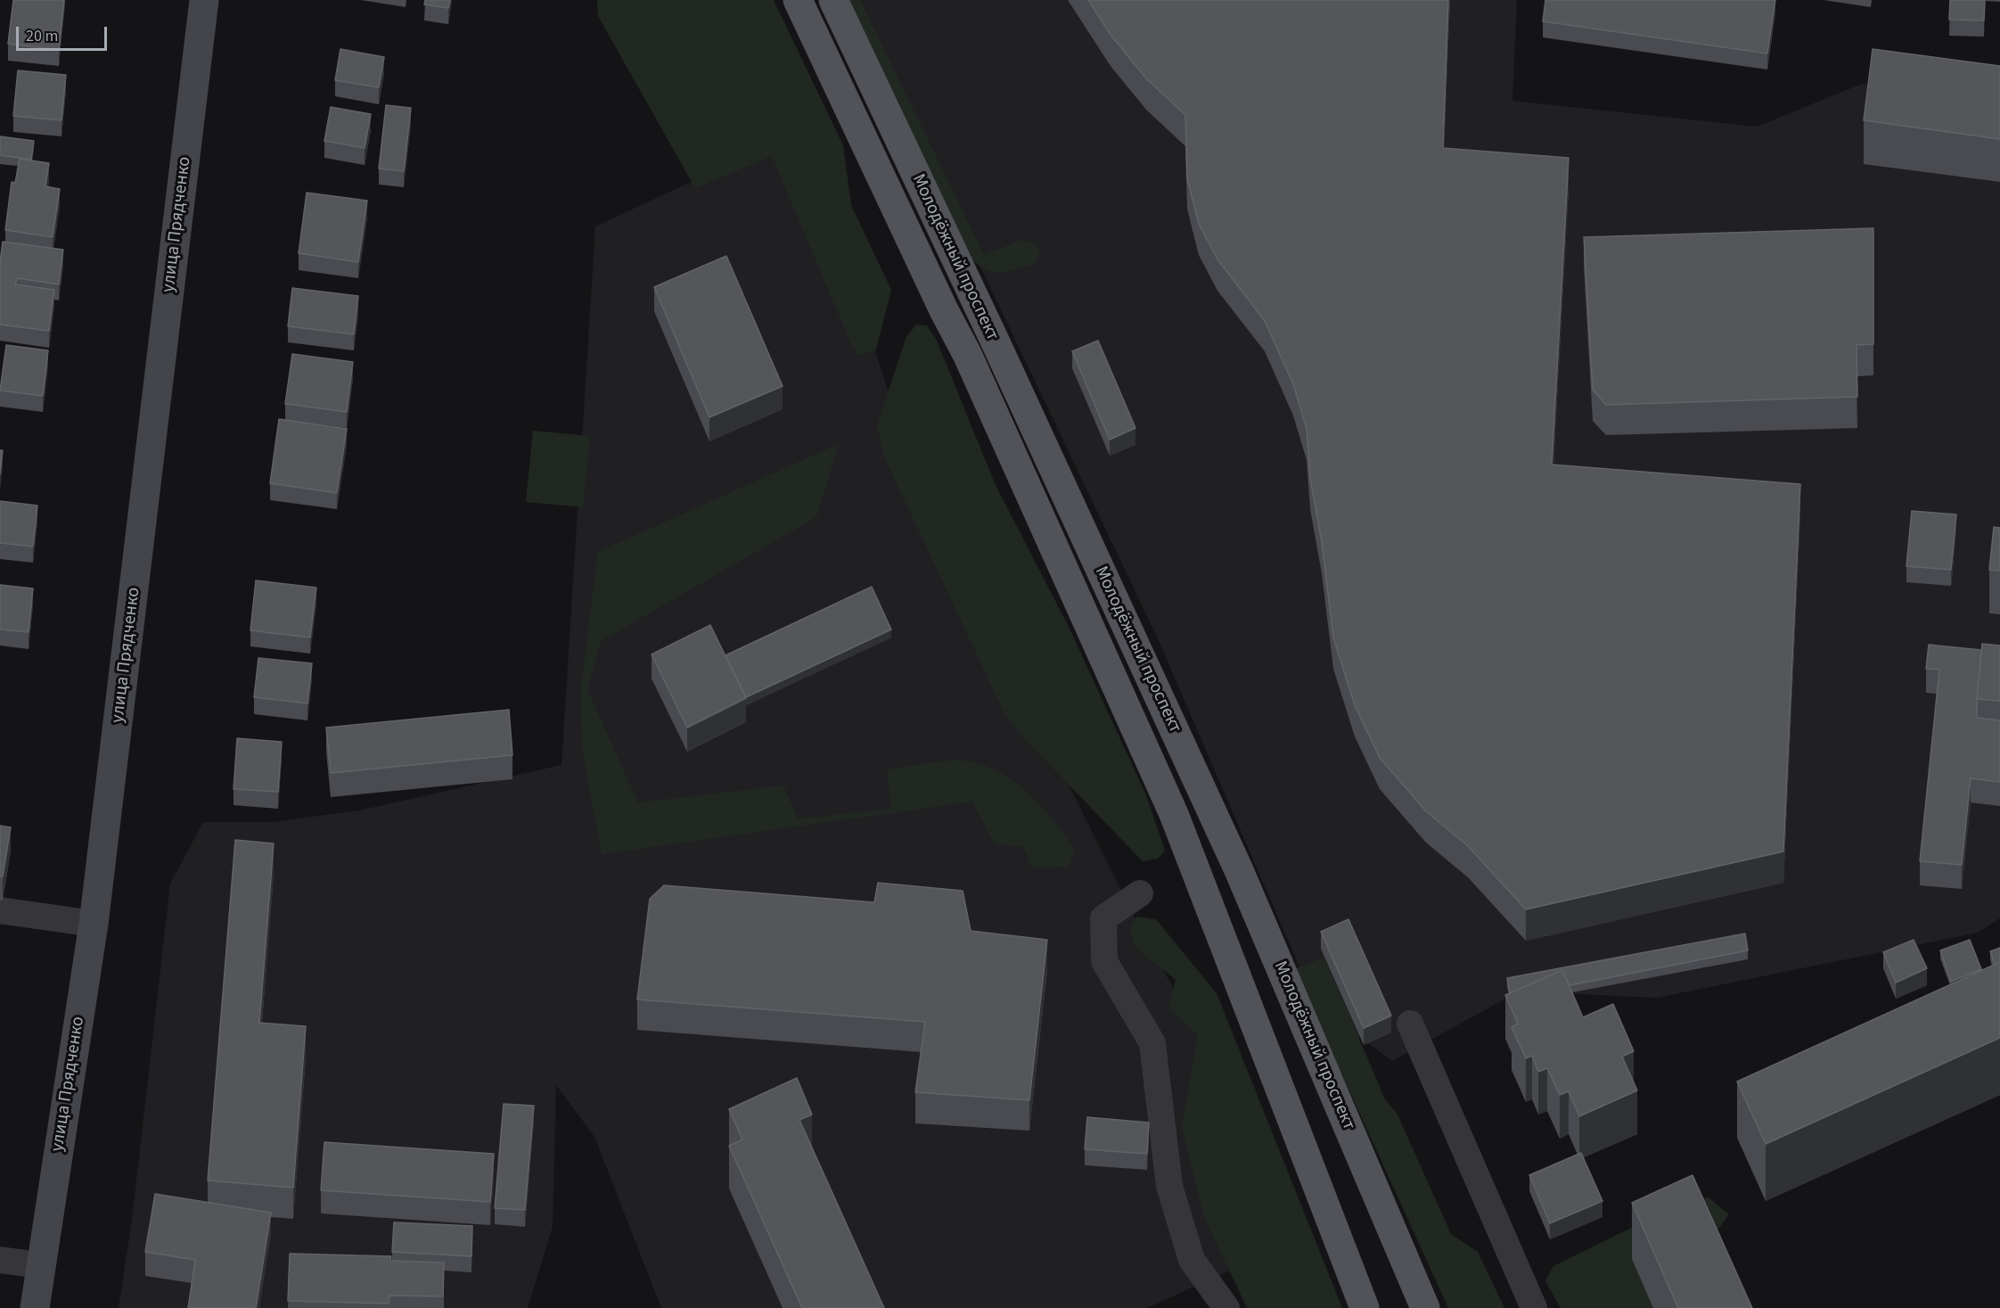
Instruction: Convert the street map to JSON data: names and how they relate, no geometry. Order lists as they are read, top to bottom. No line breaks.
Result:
{"streets":{"main road":["улица Прядченко","Молодёжный проспект"]},"scale_bar":"20 m"}
